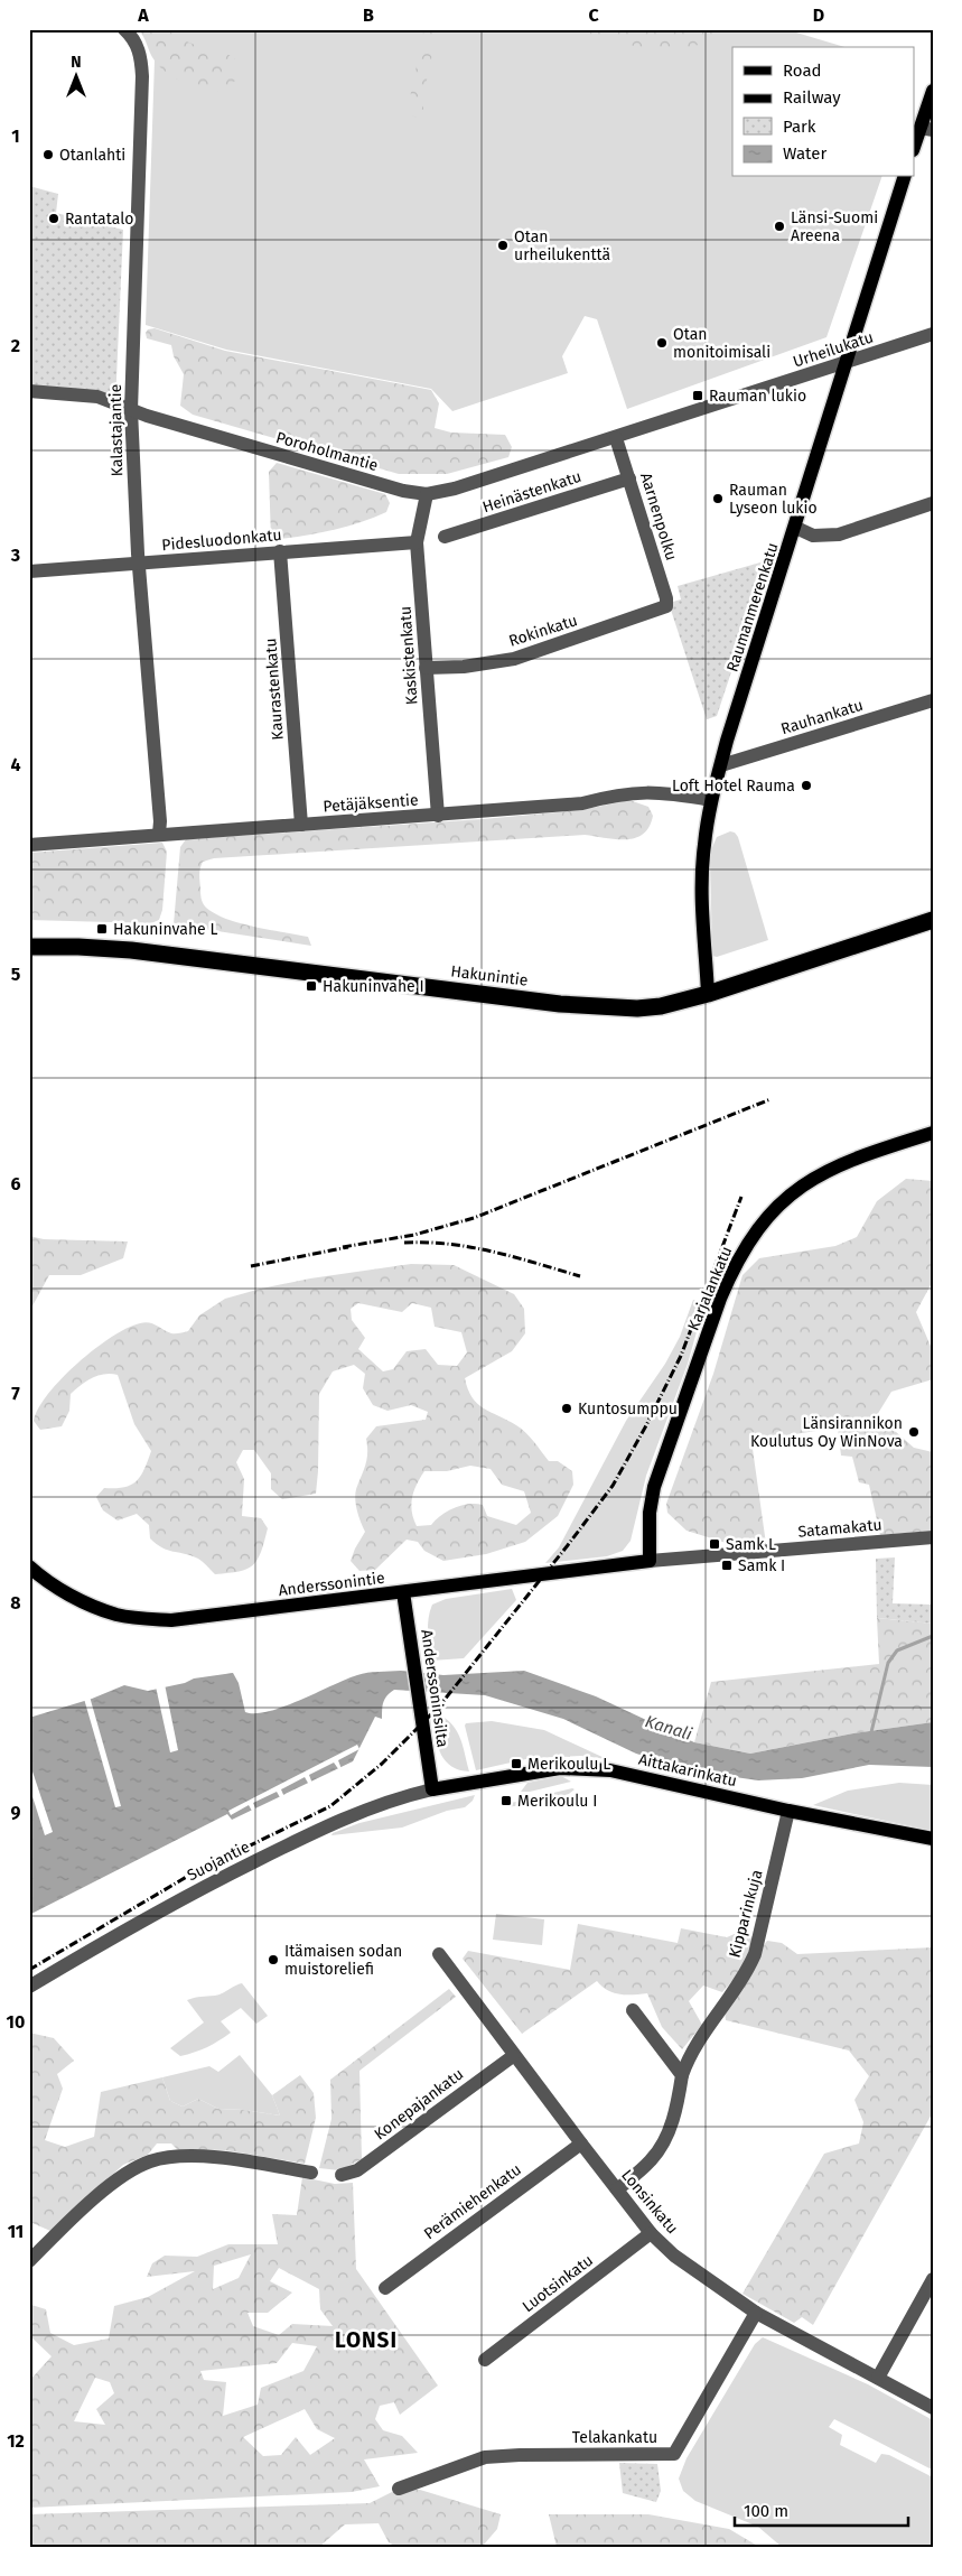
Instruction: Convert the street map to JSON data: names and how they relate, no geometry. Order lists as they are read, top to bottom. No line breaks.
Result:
{"streets":{"highway":["Hakunintie"],"main road":["Raumanmerenkatu","Karjalankatu","Anderssonintie","Anderssoninsilta","Aittakarinkatu"],"street":["Urheilukatu","Kalastajantie","Poroholmantie","Heinästenkatu","Aarnenpolku","Pidesluodonkatu","Rokinkatu","Kaskistenkatu","Kaurastenkatu","Rauhankatu","Petäjäksentie","Satamakatu","Suojantie","Kipparinkuja","Konepajankatu","Perämiehenkatu","Lonsinkatu","Luotsinkatu","Telakankatu"]},"crossings":[["Urheilukatu","Poroholmantie"],["Urheilukatu","Aarnenpolku"],["Urheilukatu","Raumanmerenkatu"],["Kalastajantie","Poroholmantie"],["Kalastajantie","Pidesluodonkatu"],["Kalastajantie","Petäjäksentie"],["Poroholmantie","Aarnenpolku"],["Poroholmantie","Kaskistenkatu"],["Heinästenkatu","Aarnenpolku"],["Aarnenpolku","Rokinkatu"],["Pidesluodonkatu","Kaskistenkatu"],["Pidesluodonkatu","Kaurastenkatu"],["Raumanmerenkatu","Rauhankatu"],["Raumanmerenkatu","Petäjäksentie"],["Raumanmerenkatu","Hakunintie"],["Rokinkatu","Kaskistenkatu"],["Kaskistenkatu","Petäjäksentie"],["Kaurastenkatu","Petäjäksentie"],["Karjalankatu","Satamakatu"],["Karjalankatu","Anderssonintie"],["Satamakatu","Anderssonintie"],["Anderssonintie","Anderssoninsilta"],["Anderssoninsilta","Aittakarinkatu"],["Anderssoninsilta","Suojantie"],["Aittakarinkatu","Suojantie"],["Aittakarinkatu","Kipparinkuja"],["Kipparinkuja","Lonsinkatu"],["Konepajankatu","Lonsinkatu"],["Perämiehenkatu","Lonsinkatu"],["Lonsinkatu","Luotsinkatu"],["Lonsinkatu","Telakankatu"]],"districts":["LONSI"],"water":["Kanali"],"places":{"other":["Otanlahti","Rantatalo","Länsi-Suomi Areena","Otan urheilukenttä","Otan monitoimisali","Rauman Lyseon lukio","Loft Hotel Rauma","Kuntosumppu","Länsirannikon Koulutus Oy WinNova","Itämaisen sodan muistoreliefi"],"transit":["Rauman lukio","Hakuninvahe L","Hakuninvahe I","Samk L","Samk I","Merikoulu L","Merikoulu I"]},"legend":["Road","Railway","Park","Water"],"scale_bar":"100 m","north":"top","grid":{"columns":["A","B","C","D"],"rows":["1","2","3","4","5","6","7","8","9","10","11","12"]}}
